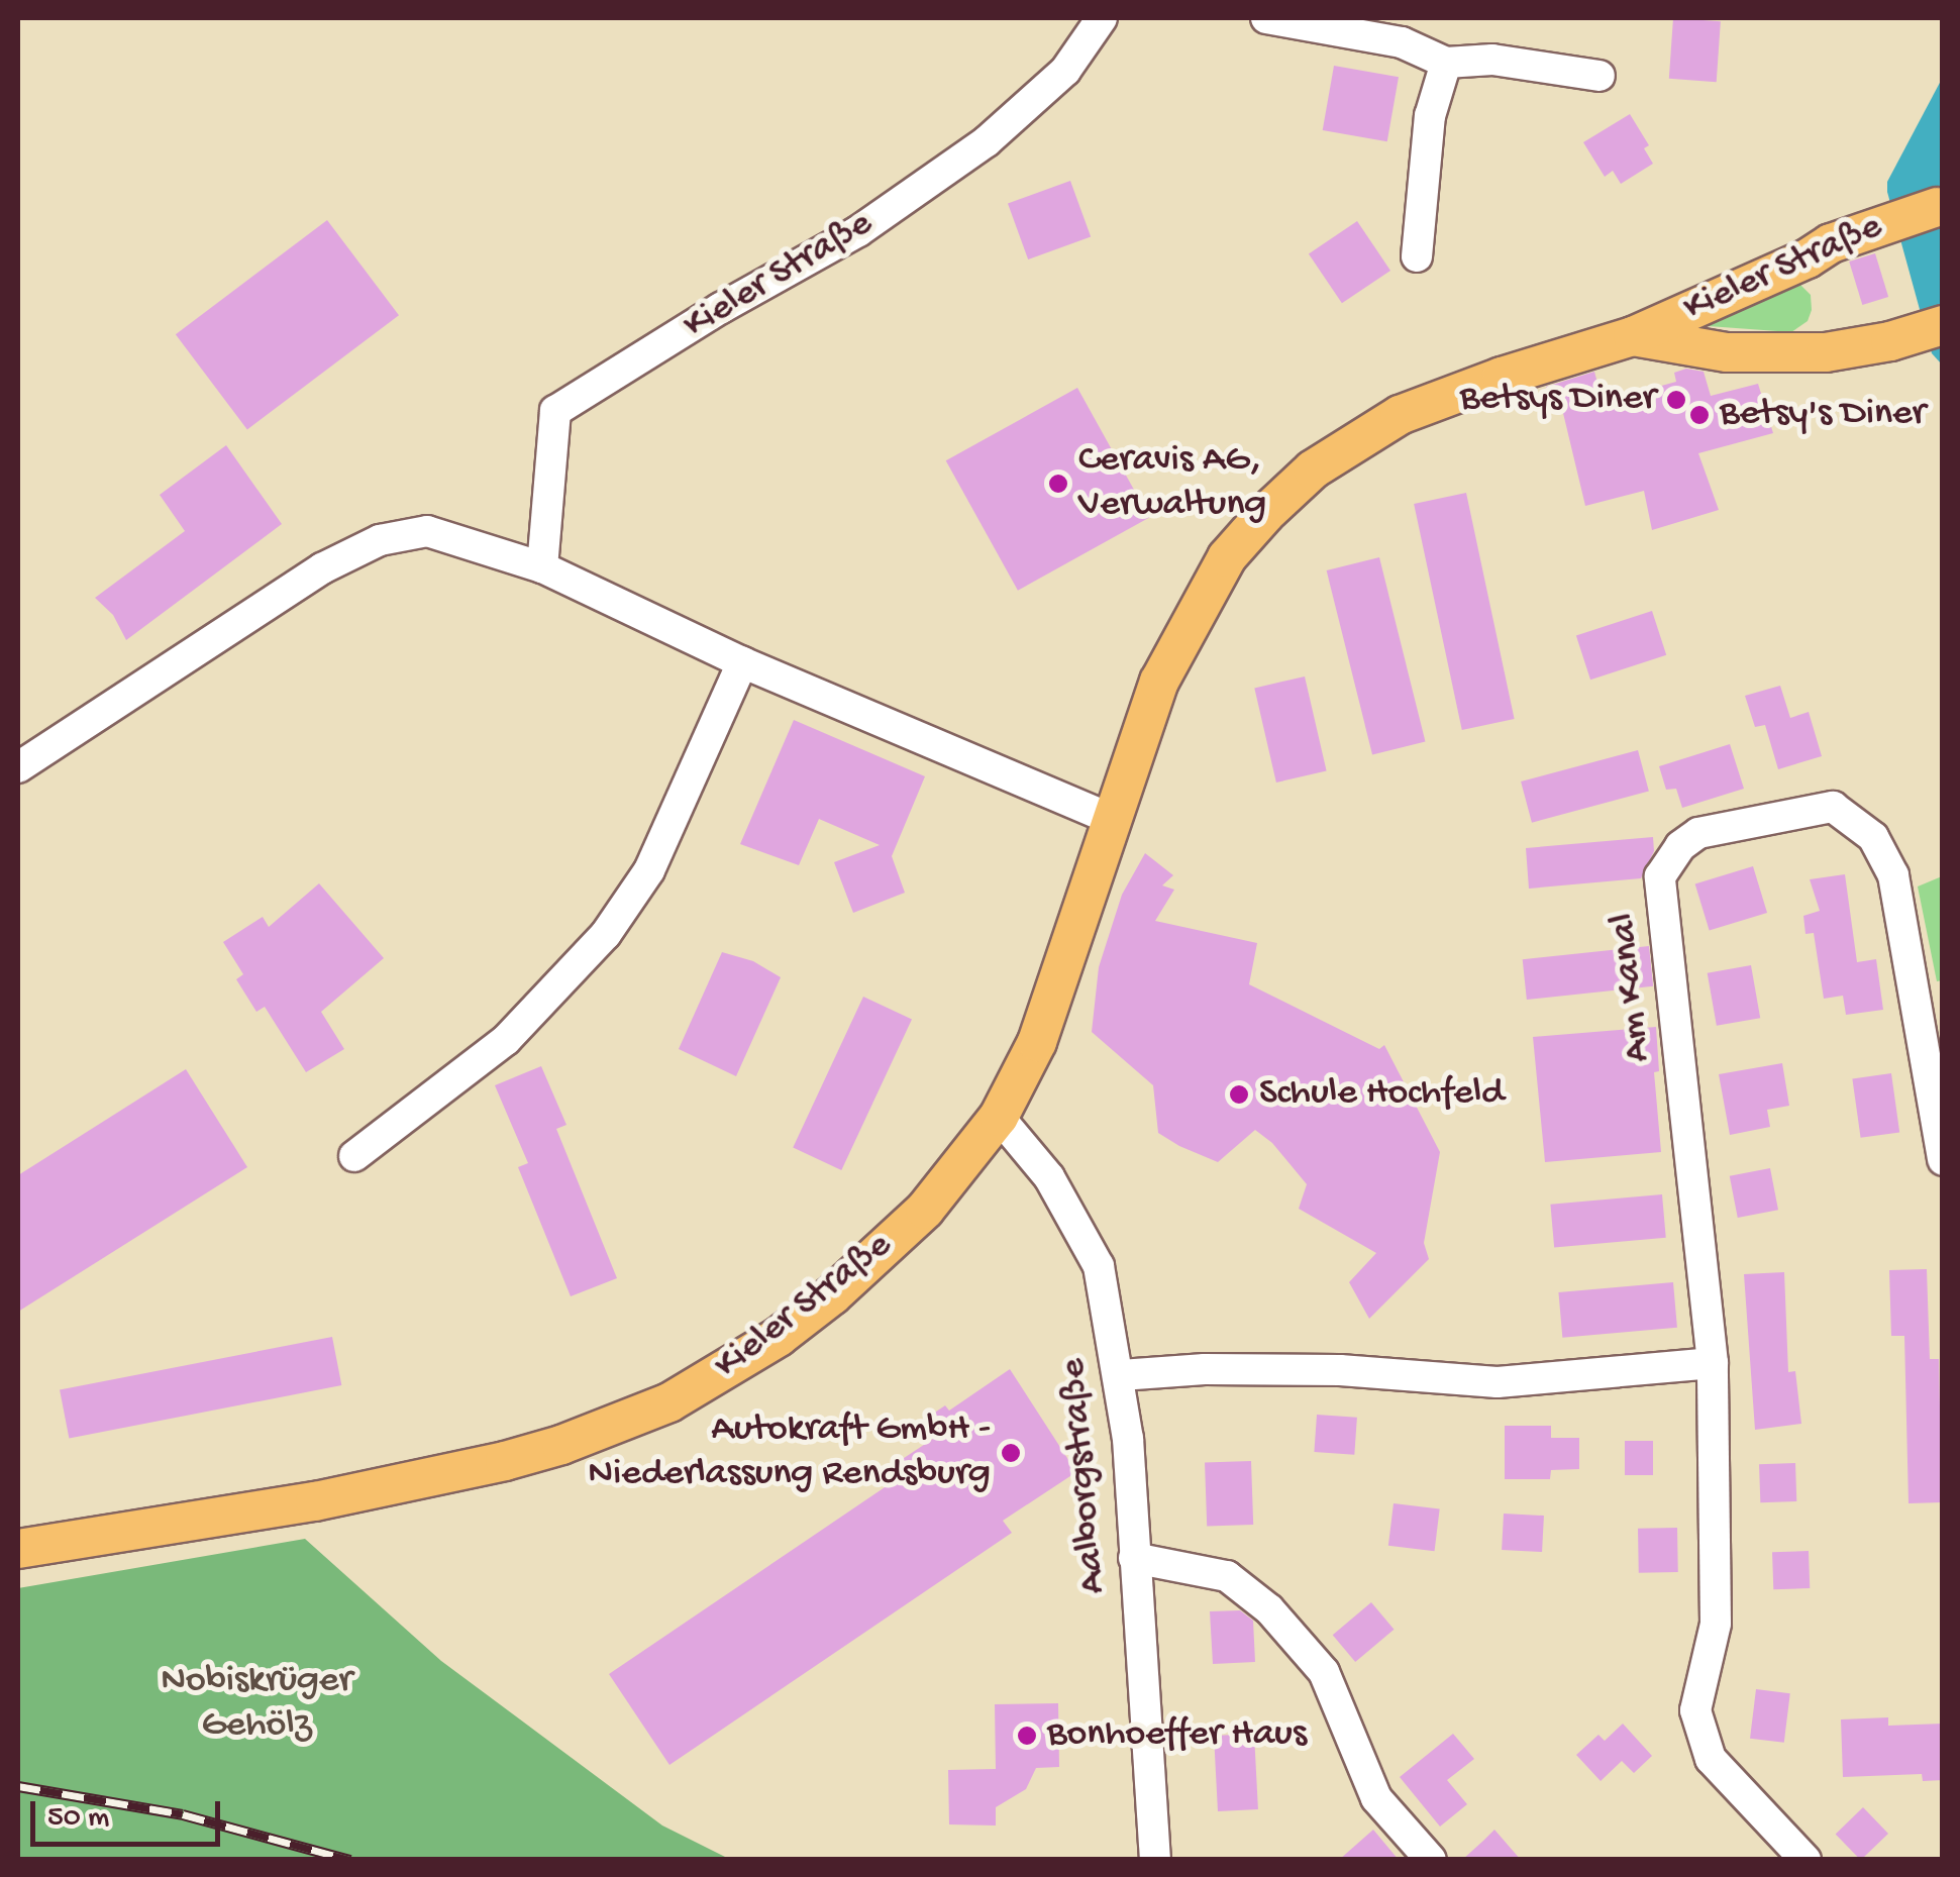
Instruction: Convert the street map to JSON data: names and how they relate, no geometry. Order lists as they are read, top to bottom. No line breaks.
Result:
{"streets":{"main road":["Kieler Straße"],"street":["Am Kanal","Aalborgstraße"]},"crossings":[["Kieler Straße","Aalborgstraße"]],"parks":["Nobiskrüger Gehölz"],"places":["Betsys Diner","Betsy's Diner","Ceravis AG, Verwaltung","Schule Hochfeld","Autokraft GmbH - Niederlassung Rendsburg","Bonhoeffer Haus"],"scale_bar":"50 m"}
